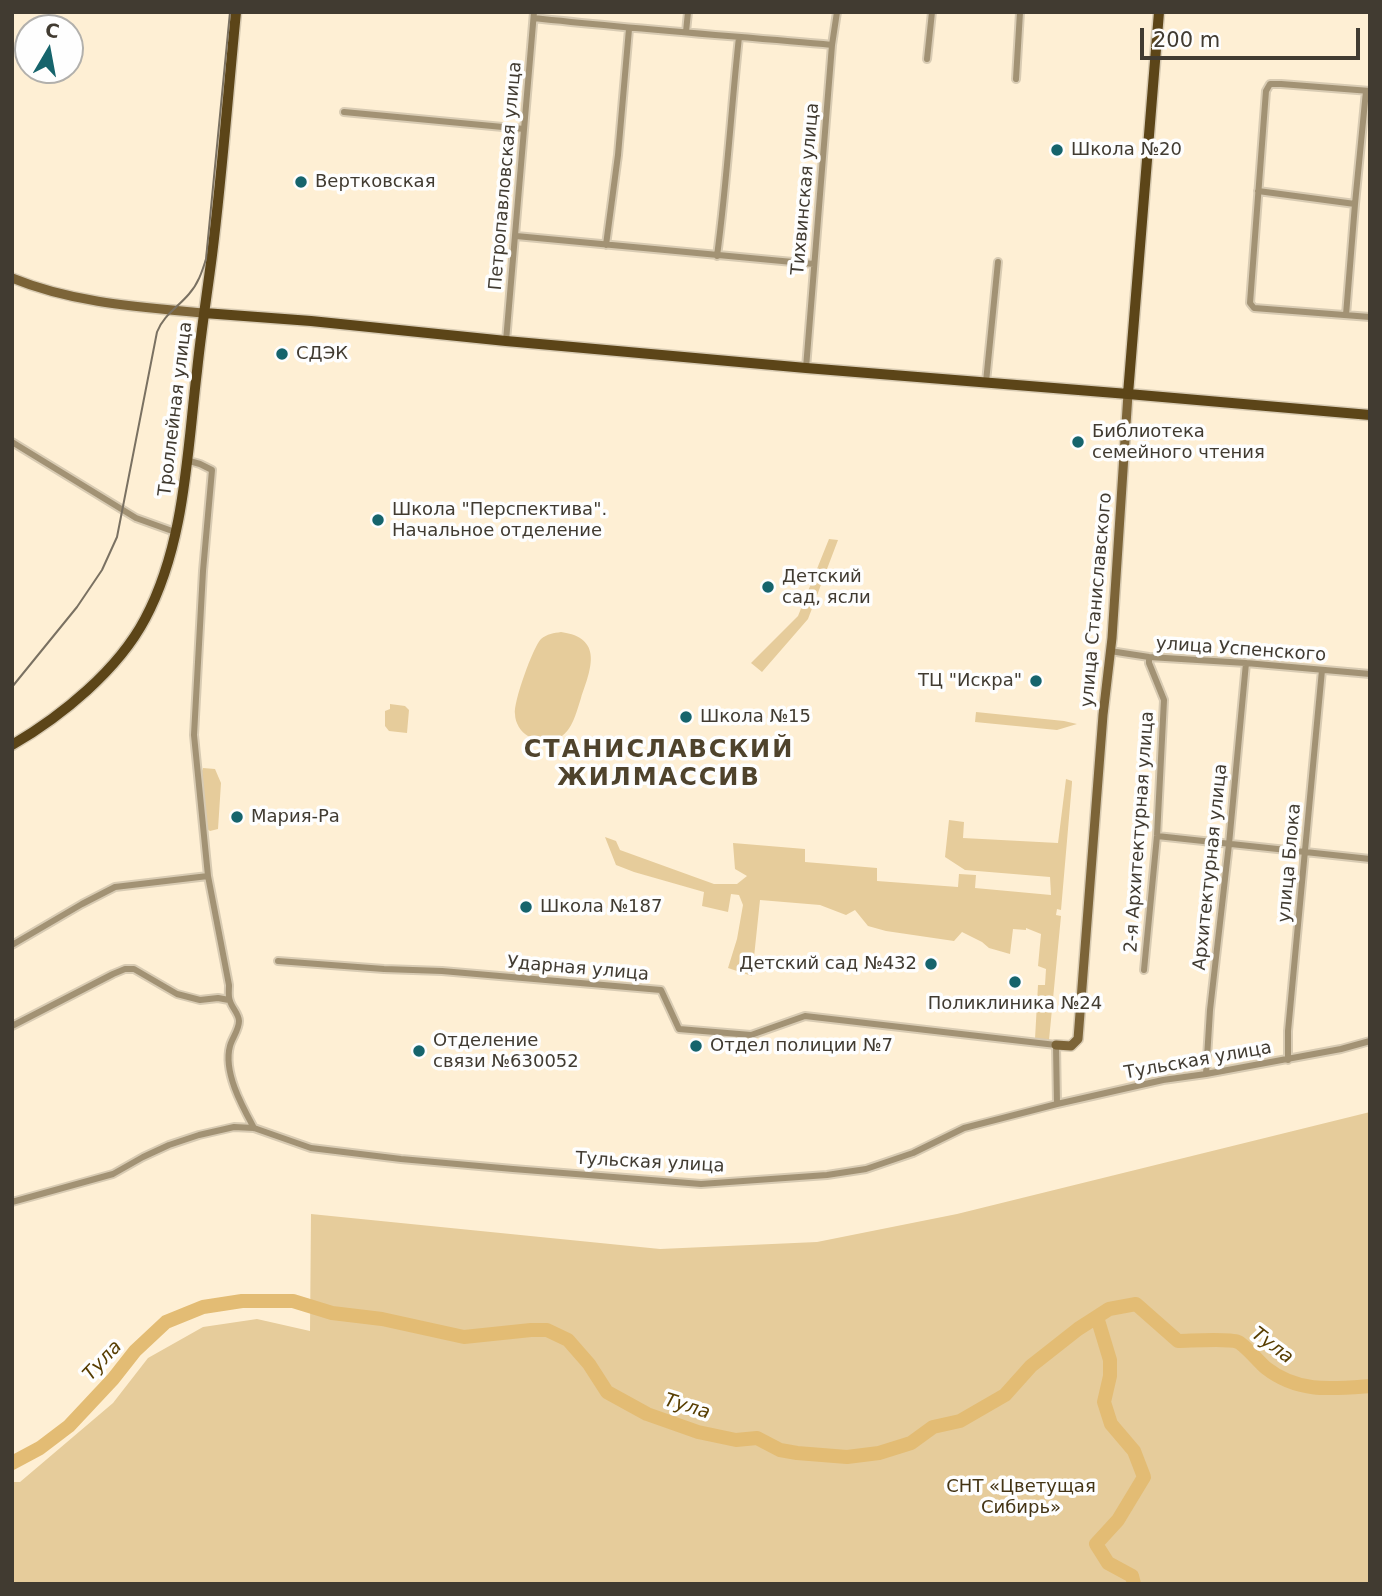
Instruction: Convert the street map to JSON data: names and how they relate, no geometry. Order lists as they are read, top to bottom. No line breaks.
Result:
{"streets":{"main road":["Троллейная улица","улица Станиславского"],"street":["Петропавловская улица","Тихвинская улица","улица Успенского","2-я Архитектурная улица","улица Блока","Архитектурная улица","Ударная улица","Тульская улица"]},"crossings":[["улица Станиславского","улица Успенского"],["улица Станиславского","Ударная улица"],["улица Успенского","2-я Архитектурная улица"],["улица Успенского","улица Блока"],["улица Успенского","Архитектурная улица"],["улица Блока","Тульская улица"],["Архитектурная улица","Тульская улица"]],"districts":["СТАНИСЛАВСКИЙ ЖИЛМАССИВ"],"water":["Тула"],"parks":["СНТ «Цветущая Сибирь»"],"places":["Школа №20","Вертковская","СДЭК","Библиотека семейного чтения","Школа \"Перспектива\". Начальное отделение","Детский сад, ясли","ТЦ \"Искра\"","Школа №15","Мария-Ра","Школа №187","Детский сад №432","Поликлиника №24","Отдел полиции №7","Отделение связи №630052"],"scale_bar":"200 m","north":"top"}
